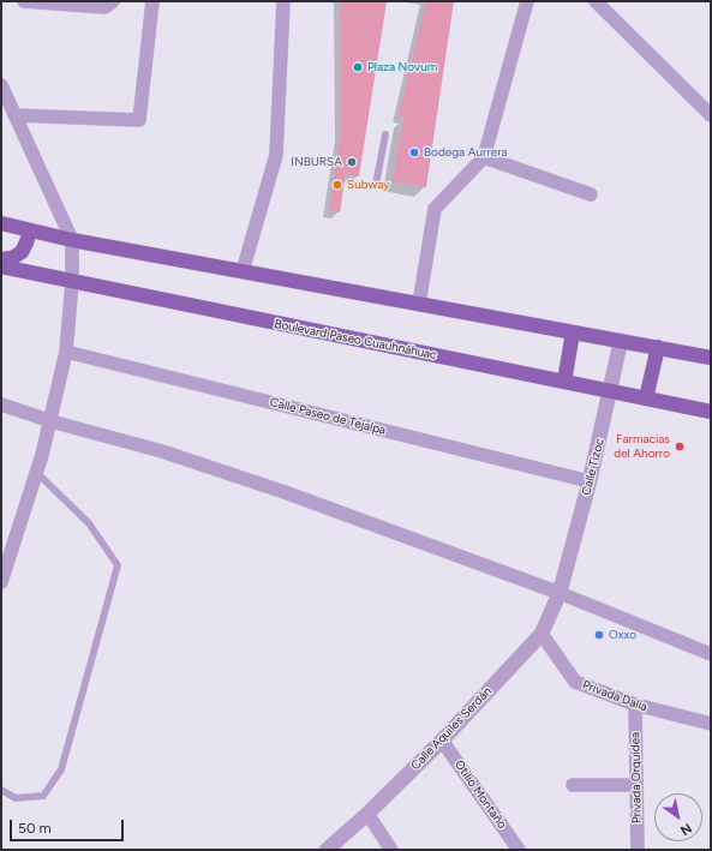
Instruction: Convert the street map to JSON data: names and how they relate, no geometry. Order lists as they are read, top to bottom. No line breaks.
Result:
{"streets":{"main road":["Boulevard Paseo Cuauhnáhuac"],"street":["Calle Paseo de Tejalpa","Calle Tizoc","Privada Dalia","Calle Aquiles Serdán","Privada Orquídea","Otilio Montaño"]},"crossings":[["Boulevard Paseo Cuauhnáhuac","Calle Tizoc"],["Calle Paseo de Tejalpa","Calle Tizoc"],["Calle Tizoc","Calle Aquiles Serdán"],["Privada Dalia","Calle Aquiles Serdán"],["Privada Dalia","Privada Orquídea"],["Calle Aquiles Serdán","Otilio Montaño"]],"places":["Plaza Novum","Bodega Aurrera","INBURSA","Subway","Farmacias del Ahorro","Oxxo"],"scale_bar":"50 m","north":"bottom right"}
